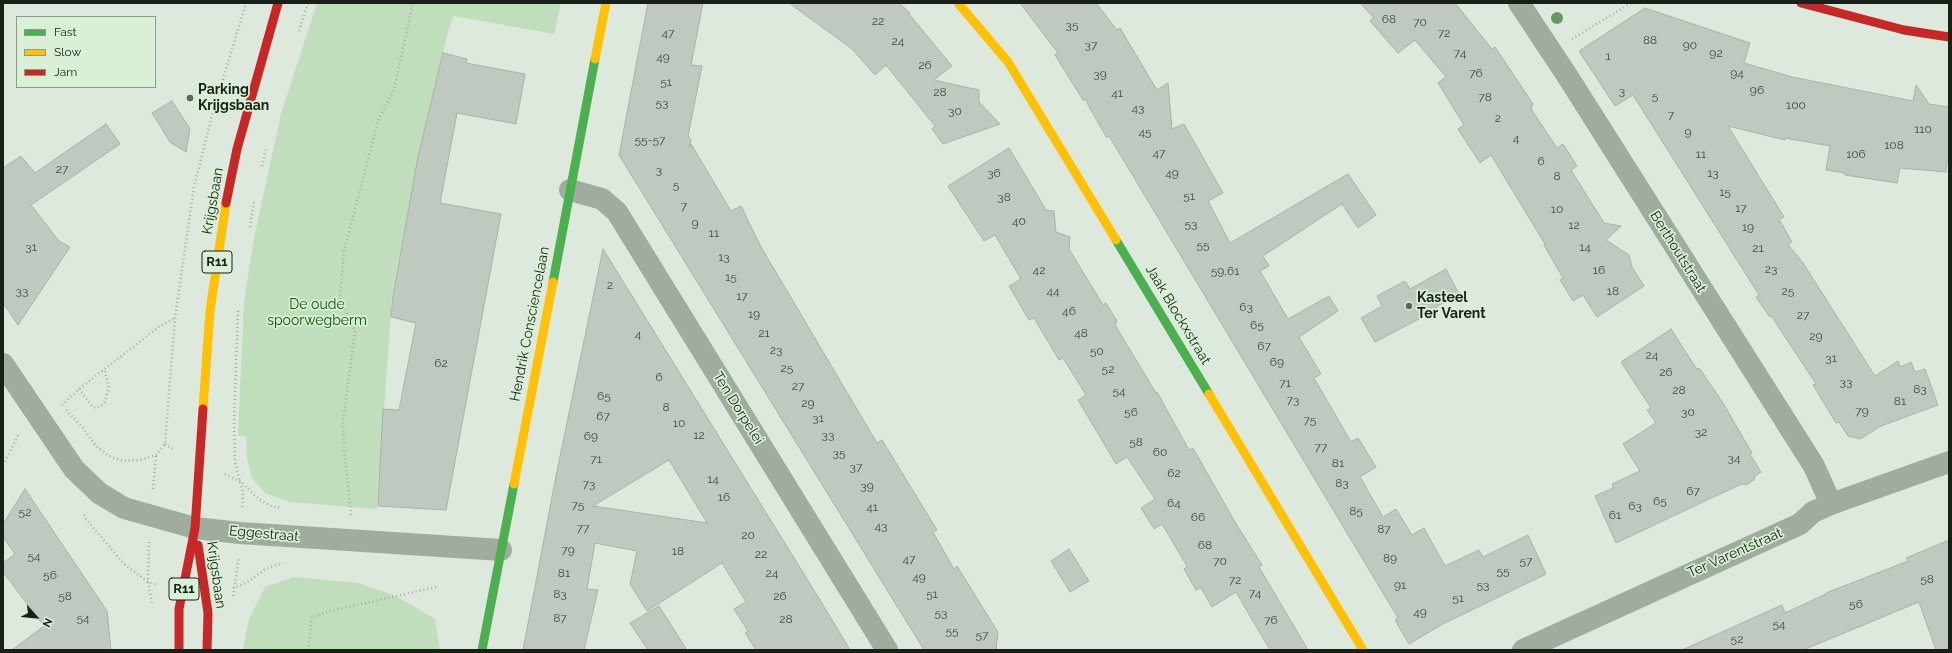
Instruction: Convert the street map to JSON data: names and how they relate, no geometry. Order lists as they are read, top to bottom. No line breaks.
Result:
{"streets":{"street":["Krijgsbaan","Berthoutstraat","R11","Jaak Blockxstraat","Hendrik Consciencelaan","Ten Dorpelei","Eggestraat","Ter Varentstraat"]},"crossings":[["Krijgsbaan","Eggestraat"],["Berthoutstraat","Ter Varentstraat"],["Hendrik Consciencelaan","Ten Dorpelei"],["Hendrik Consciencelaan","Eggestraat"]],"parks":["De oude spoorwegberm"],"places":["Parking Krijgsbaan","Kasteel Ter Varent"],"house_numbers":["68","22","70","35","47","72","88","24","37","90","74","92","1","49","26","76","94","39","51","96","3","28","41","5","78","53","100","43","30","7","2","110","45","9","4","55-57","108","47","11","106","6","27","3","36","49","13","8","5","15","51","38","7","17","10","40","9","53","12","19","11","55","31","14","21","13","23","42","16","59,61","15","2","33","44","18","25","17","63","46","19","27","65","21","48","4","29","67","23","50","24","31","69","62","25","52","26","6","33","71","27","83","28","54","65","73","81","29","8","79","56","30","67","31","75","10","32","12","33","69","58","77","60","35","34","71","81","37","62","14","83","73","39","67","16","65","64","75","63","41","85","52","61","66","43","77","87","20","68","79","18","22","54","89","47","70","57","55","81","24","56","49","58","72","91","53","74","83","51","58","26","51","56","49","53","54","87","28","76","54","55","57","52"],"legend":["Fast","Slow","Jam"],"north":"bottom right"}
